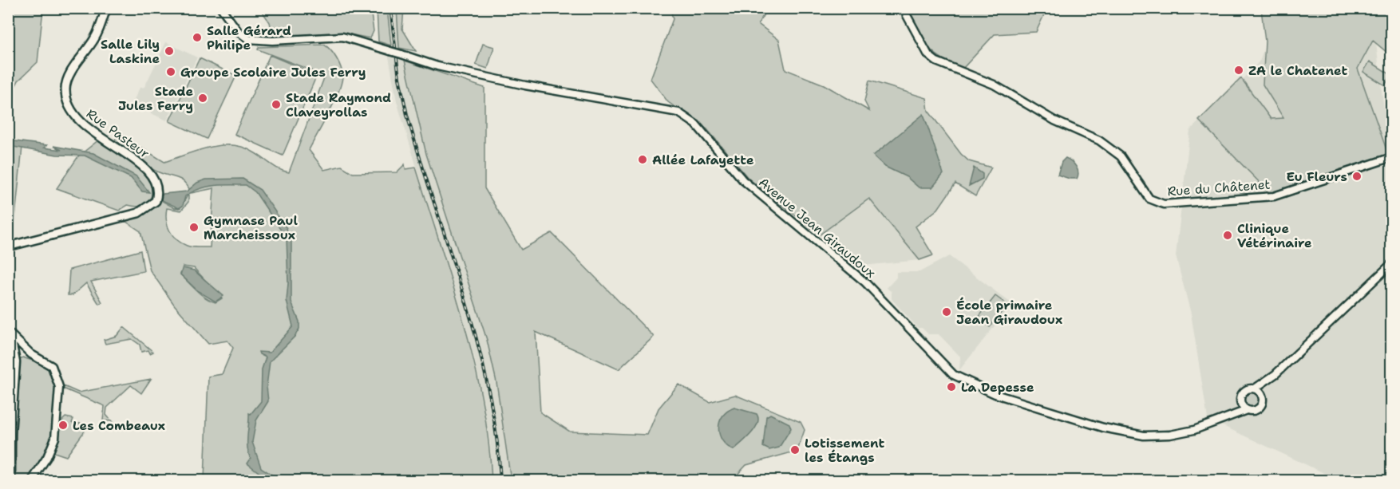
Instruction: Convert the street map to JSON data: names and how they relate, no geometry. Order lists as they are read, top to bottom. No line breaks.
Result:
{"streets":{"main road":["Rue Pasteur"],"street":["Rue du Châtenet","Avenue Jean Giraudoux"]},"places":["Salle Gérard Philipe","Salle Lily Laskine","ZA le Chatenet","Groupe Scolaire Jules Ferry","Stade Jules Ferry","Stade Raymond Claveyrollas","Allée Lafayette","Eu Fleurs","Gymnase Paul Marcheissoux","Clinique Vétérinaire","École primaire Jean Giraudoux","La Depesse","Les Combeaux","Lotissement les Étangs"]}
